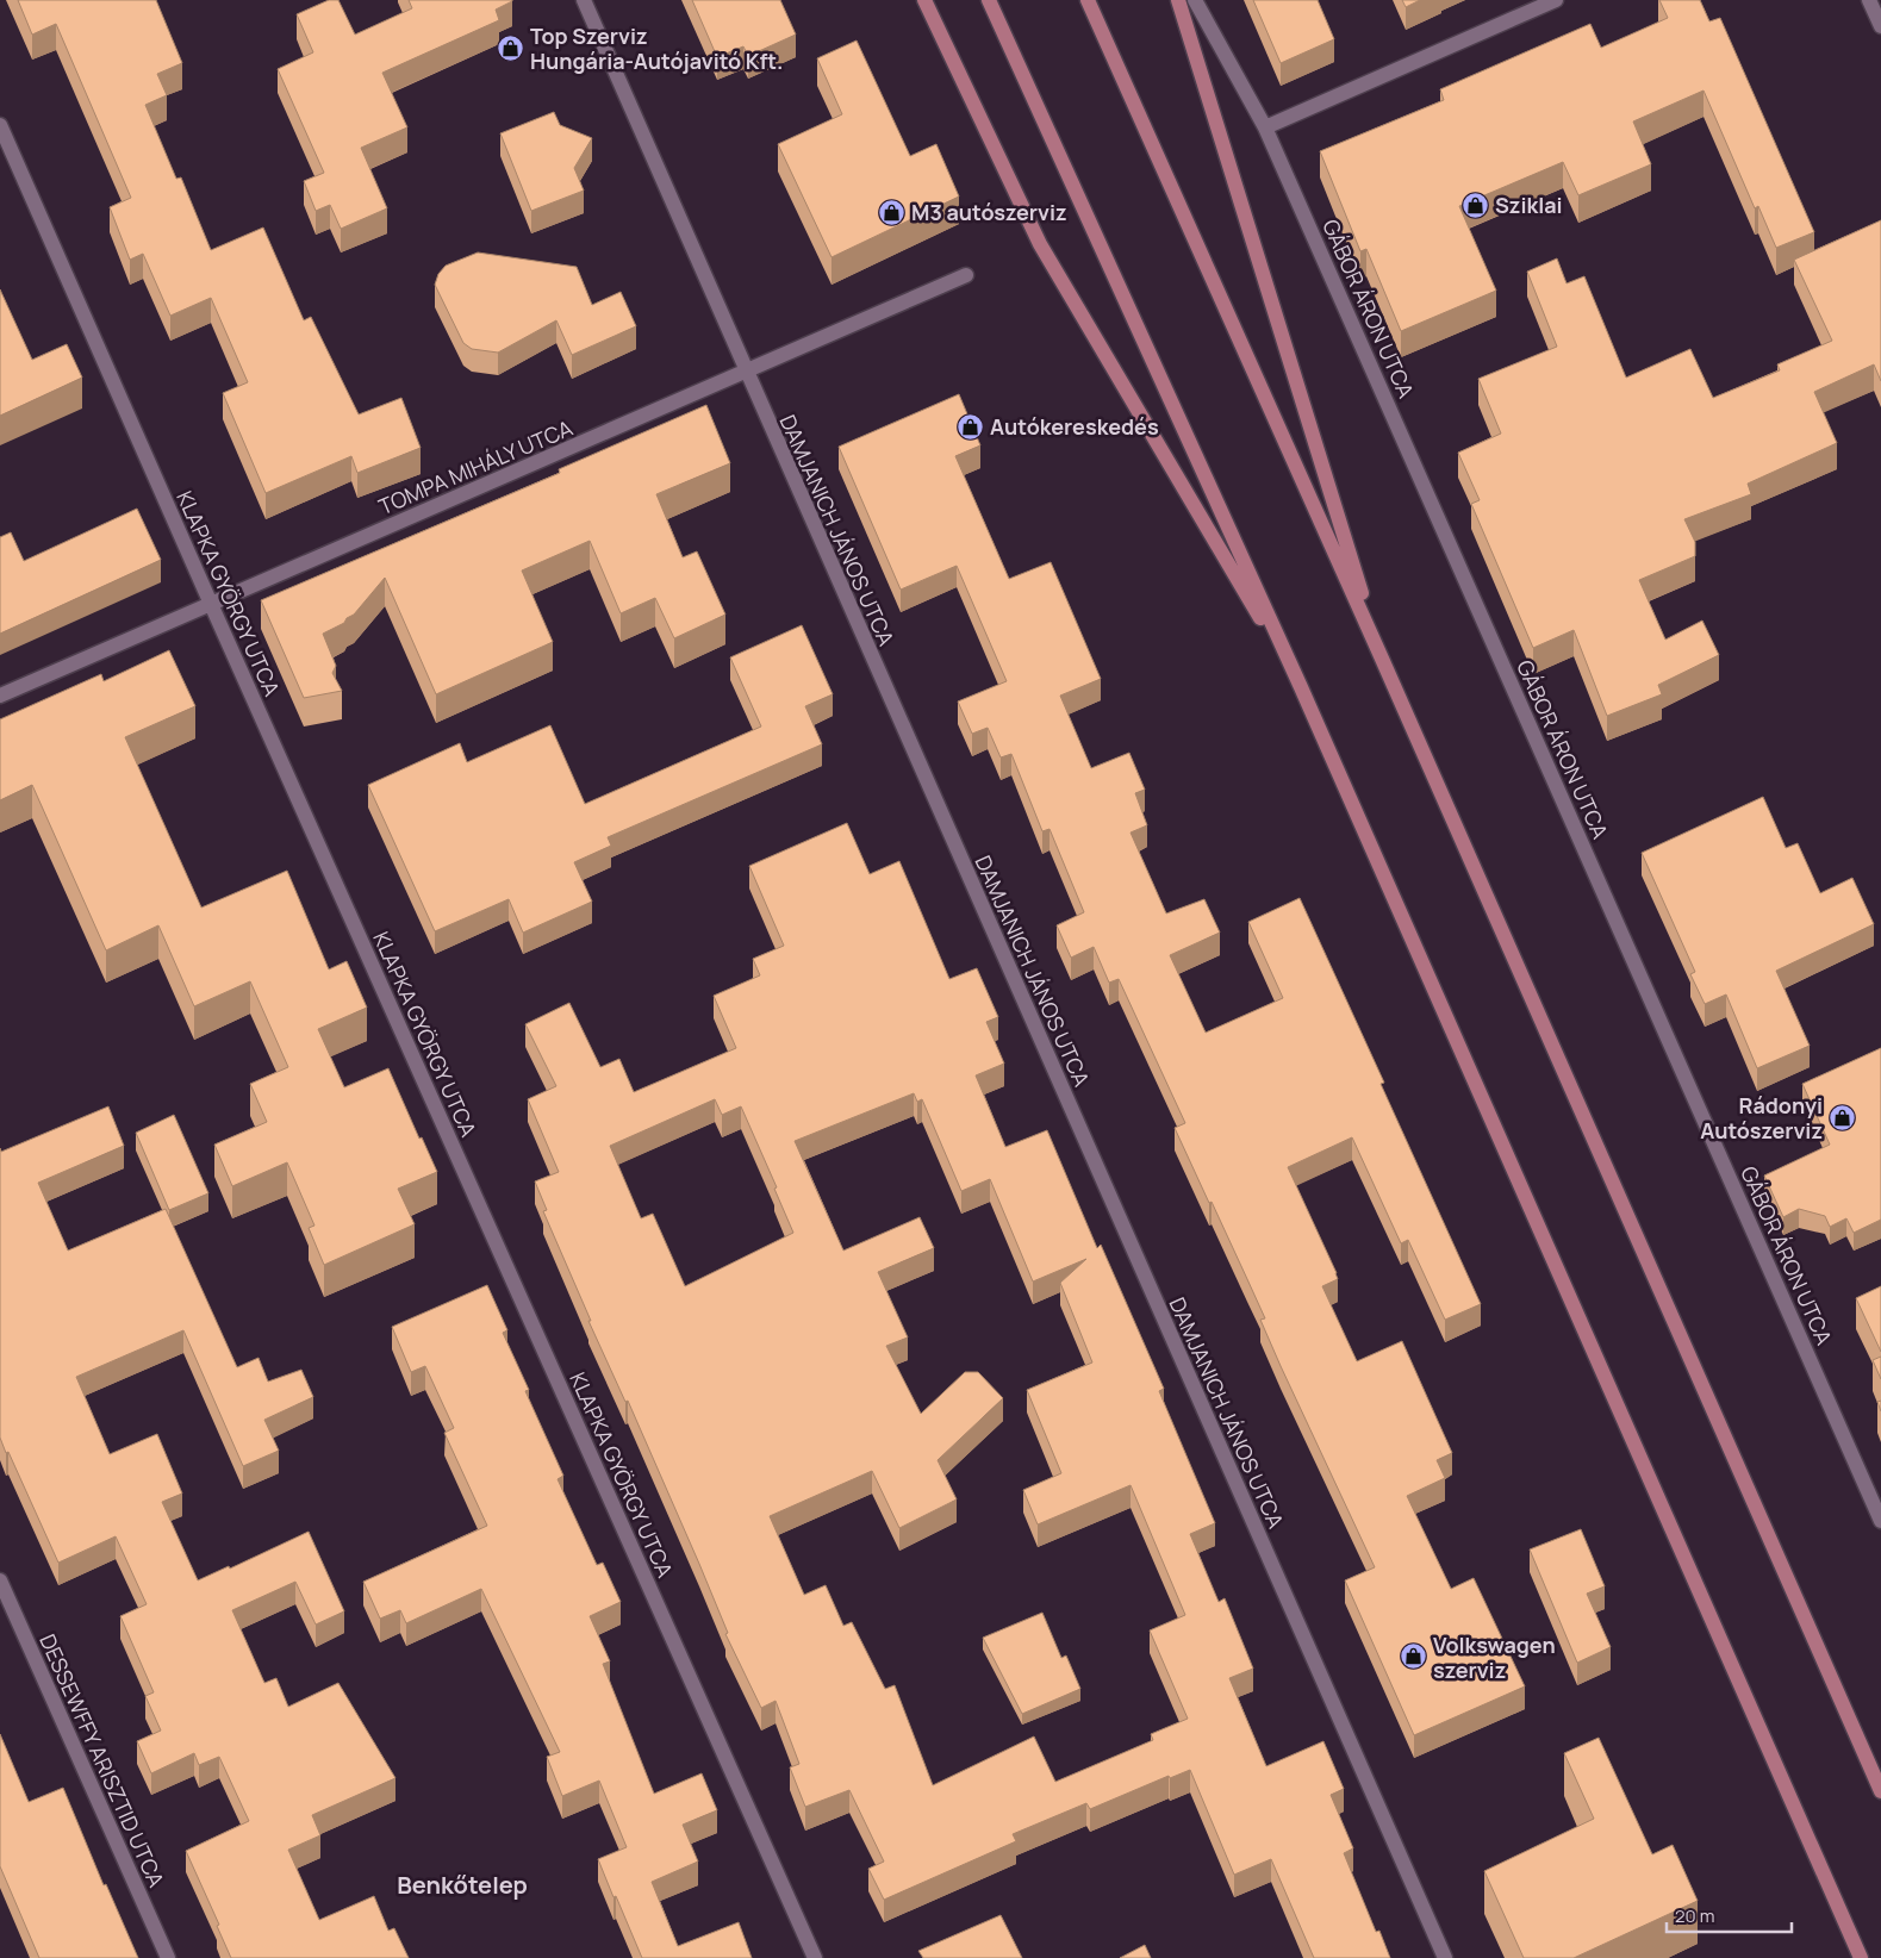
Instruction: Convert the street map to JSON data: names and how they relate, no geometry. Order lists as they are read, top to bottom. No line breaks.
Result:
{"streets":{"street":["GÁBOR ÁRON UTCA","TOMPA MIHÁLY UTCA","DAMJANICH JÁNOS UTCA","KLAPKA GYÖRGY UTCA","DESSEWFFY ARISZTID UTCA"]},"crossings":[["TOMPA MIHÁLY UTCA","DAMJANICH JÁNOS UTCA"],["TOMPA MIHÁLY UTCA","KLAPKA GYÖRGY UTCA"]],"districts":["Benkőtelep"],"places":{"shop":["Top Szerviz Hungária-Autójavitó Kft.","Sziklai","M3 autószerviz","Autókereskedés","Rádonyi Autószerviz","Volkswagen szerviz"]},"scale_bar":"20 m"}
